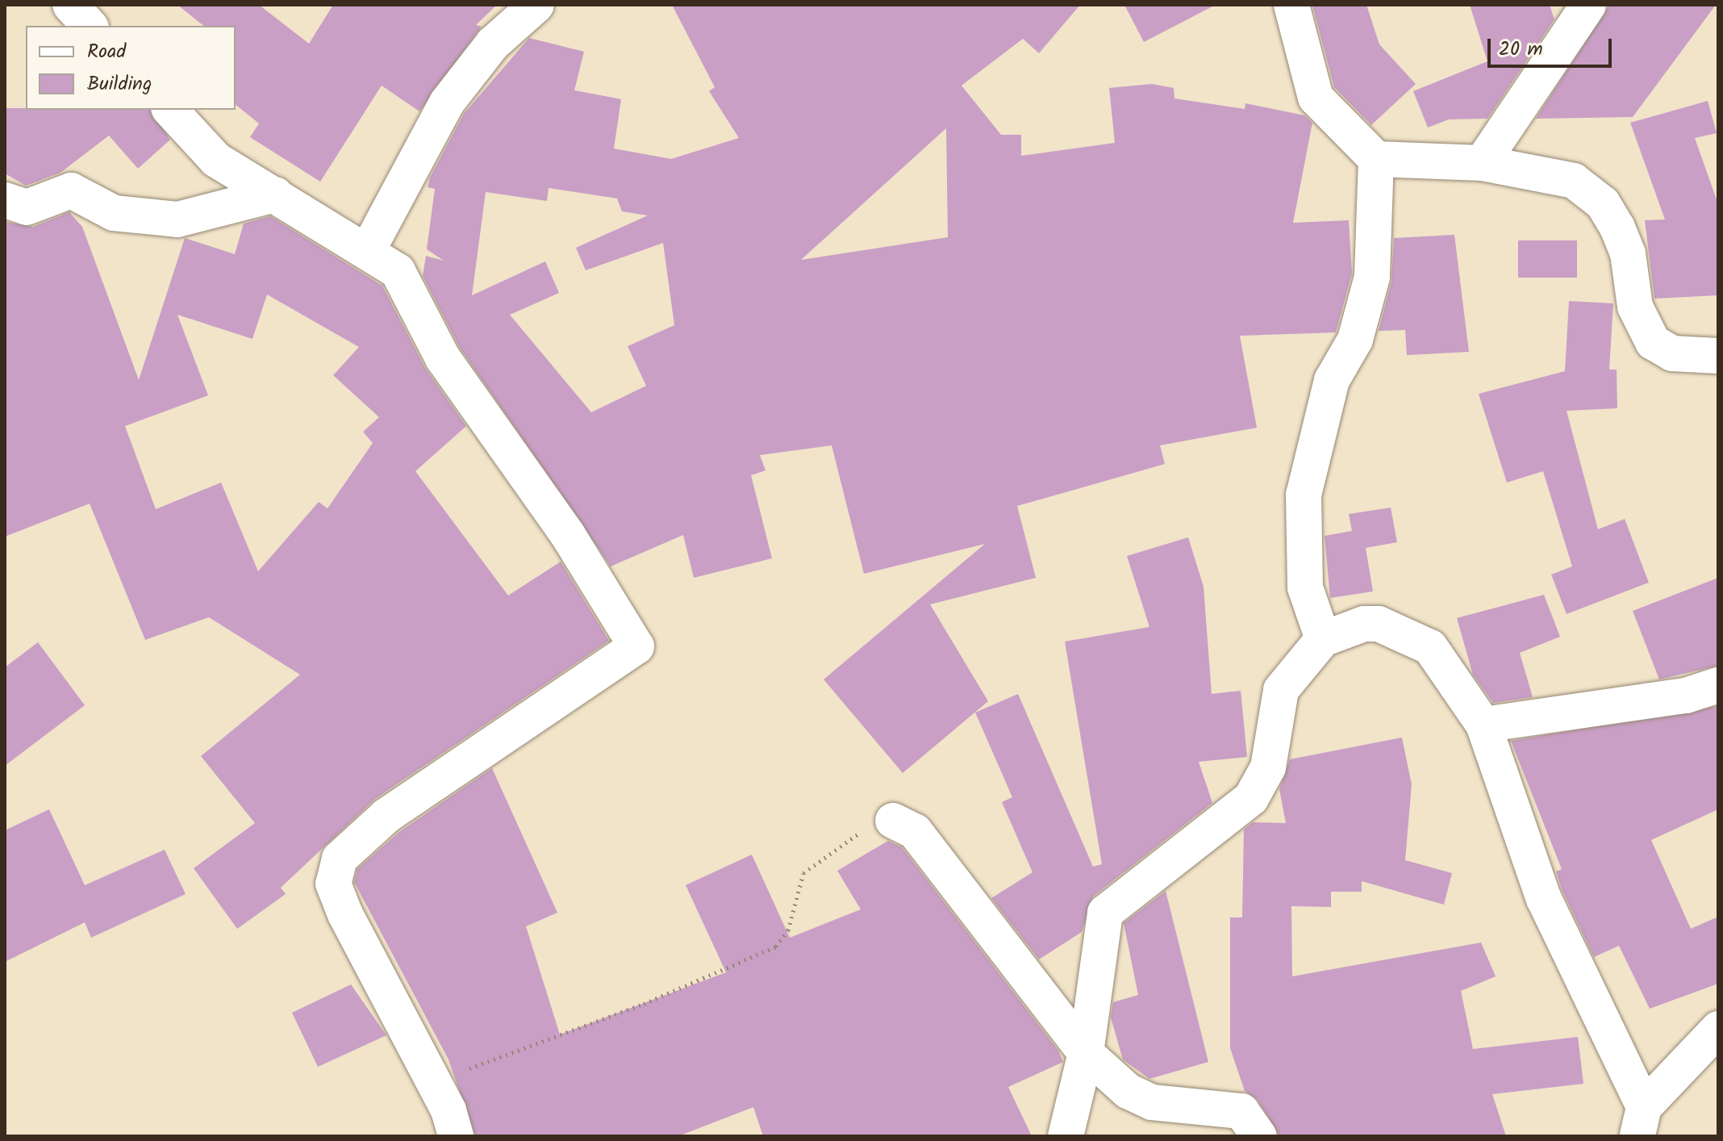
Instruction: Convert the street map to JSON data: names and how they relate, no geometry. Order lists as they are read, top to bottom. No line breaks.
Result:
{"legend":["Road","Building"],"scale_bar":"20 m"}
